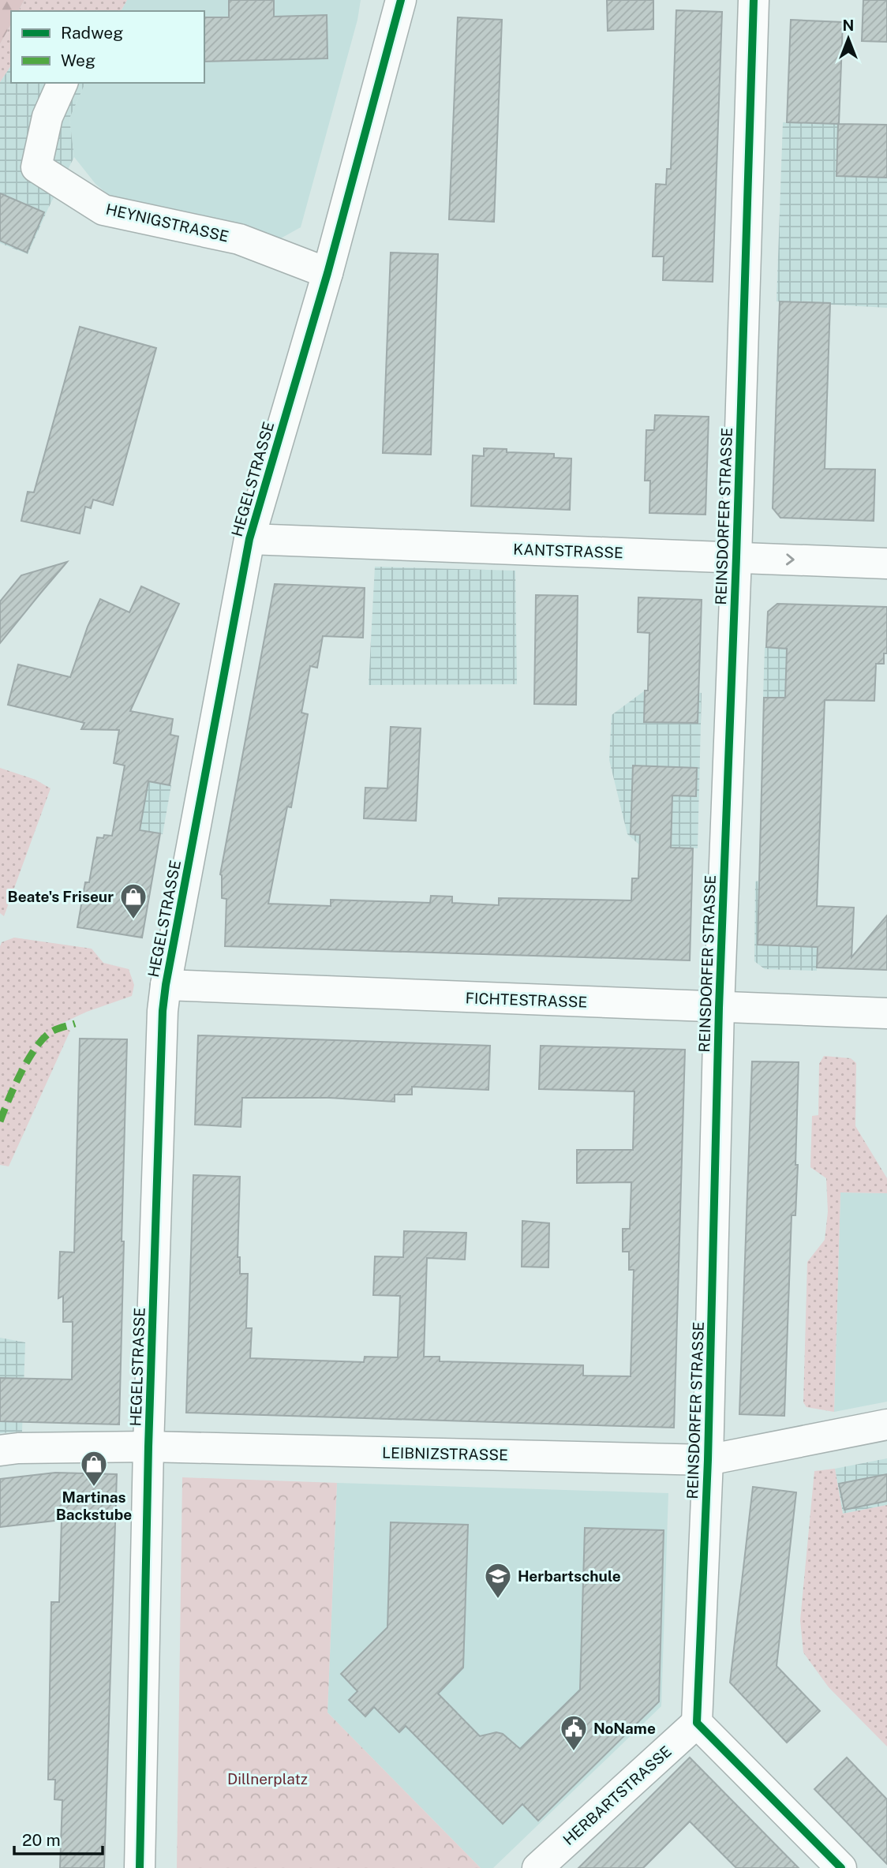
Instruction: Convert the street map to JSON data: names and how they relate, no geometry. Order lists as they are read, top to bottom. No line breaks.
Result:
{"streets":{"street":["HEYNIGSTRASSE","HEGELSTRASSE","REINSDORFER STRASSE","KANTSTRASSE","FICHTESTRASSE","LEIBNIZSTRASSE","HERBARTSTRASSE"]},"crossings":[["HEYNIGSTRASSE","HEGELSTRASSE"],["HEGELSTRASSE","KANTSTRASSE"],["HEGELSTRASSE","FICHTESTRASSE"],["HEGELSTRASSE","LEIBNIZSTRASSE"],["REINSDORFER STRASSE","KANTSTRASSE"],["REINSDORFER STRASSE","FICHTESTRASSE"],["REINSDORFER STRASSE","LEIBNIZSTRASSE"],["REINSDORFER STRASSE","HERBARTSTRASSE"]],"parks":["Dillnerplatz"],"places":{"shop":["Beate's Friseur","Martinas Backstube"],"school or university":["Herbartschule"],"public building":["NoName"]},"legend":["Radweg","Weg"],"scale_bar":"20 m","north":"top"}
